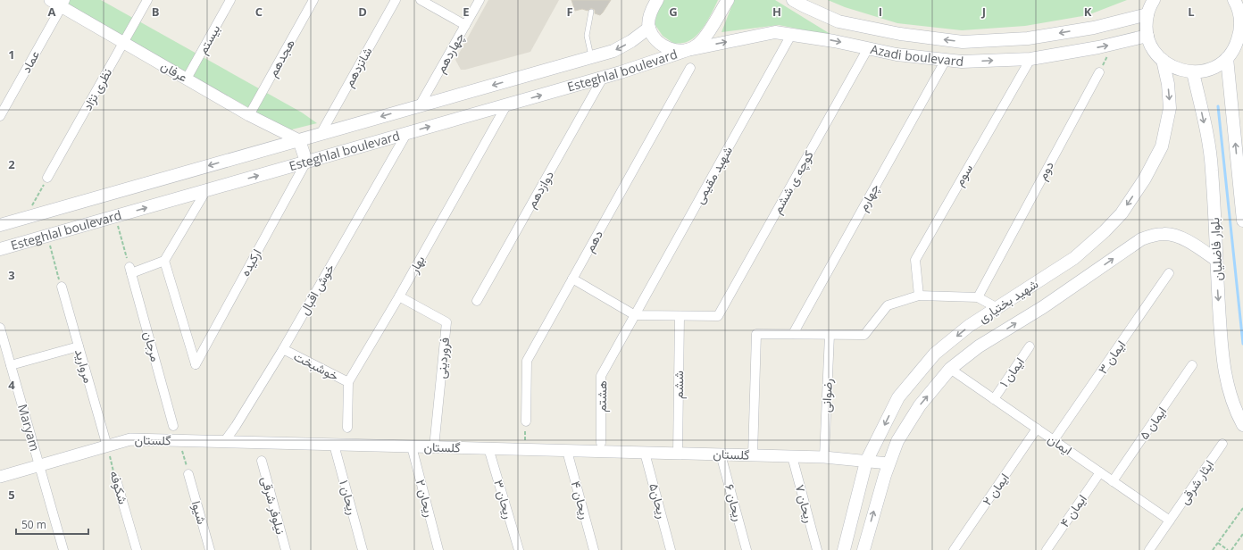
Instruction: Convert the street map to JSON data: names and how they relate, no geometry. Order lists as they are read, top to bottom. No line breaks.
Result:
{"streets":{"main road":["Azadi boulevard","Esteghlal boulevard","بلوار فاضلیان","شهید بختیاری"],"street":["بیستم","چهاردهم","هجدهم","عماد","شانزدهم","عرفان","نظری نژاد","دوم","شهید مقیمی","سوم","کوچه ی ششم","دوازدهم","چهارم","دهم","ارکیده","بهار","خوش اقبال","مرجان","ایمان ۳","فروردینی","مروارید","خوشبخت","ایمان ۱","ششم","رضوانی","هشتم","ایمان ۵","Maryam","گلستان","ایمان","ایثار شرقی","شکوفه","ایمان ۲","ریحان ۱","ریحان ۲","ریحان ۳","ریحان ۴","ریحان۵","ریحان ۶","ریحان ۷","نیلوفر شرقی","ایمان ۴","شیوا"]},"crossings":[["بیستم","عرفان"],["چهاردهم","Esteghlal boulevard"],["Azadi boulevard","Esteghlal boulevard"],["Azadi boulevard","شهید مقیمی"],["Azadi boulevard","سوم"],["Azadi boulevard","کوچه ی ششم"],["Azadi boulevard","چهارم"],["هجدهم","عرفان"],["عماد","عرفان"],["شانزدهم","Esteghlal boulevard"],["Esteghlal boulevard","عرفان"],["Esteghlal boulevard","دوازدهم"],["Esteghlal boulevard","ارکیده"],["Esteghlal boulevard","بهار"],["Esteghlal boulevard","خوش اقبال"],["عرفان","نظری نژاد"],["شهید مقیمی","هشتم"],["کوچه ی ششم","ششم"],["بلوار فاضلیان","شهید بختیاری"],["بهار","فروردینی"],["بهار","خوشبخت"],["خوش اقبال","خوشبخت"],["خوش اقبال","گلستان"],["شهید بختیاری","گلستان"],["شهید بختیاری","ایمان"],["ایمان ۳","ایمان"],["فروردینی","گلستان"],["مروارید","گلستان"],["مروارید","شکوفه"],["ایمان ۱","ایمان"],["ششم","گلستان"],["رضوانی","گلستان"],["ایمان ۵","ایمان"],["Maryam","گلستان"],["گلستان","شکوفه"],["گلستان","ریحان ۱"],["گلستان","ریحان ۲"],["گلستان","ریحان ۳"],["گلستان","ریحان ۴"],["گلستان","ریحان۵"],["گلستان","ریحان ۶"],["گلستان","ریحان ۷"],["ایمان","ایثار شرقی"],["ایمان","ایمان ۲"],["ایمان","ایمان ۴"]],"scale_bar":"50 m","grid":{"columns":["A","B","C","D","E","F","G","H","I","J","K","L"],"rows":["1","2","3","4","5"]}}
